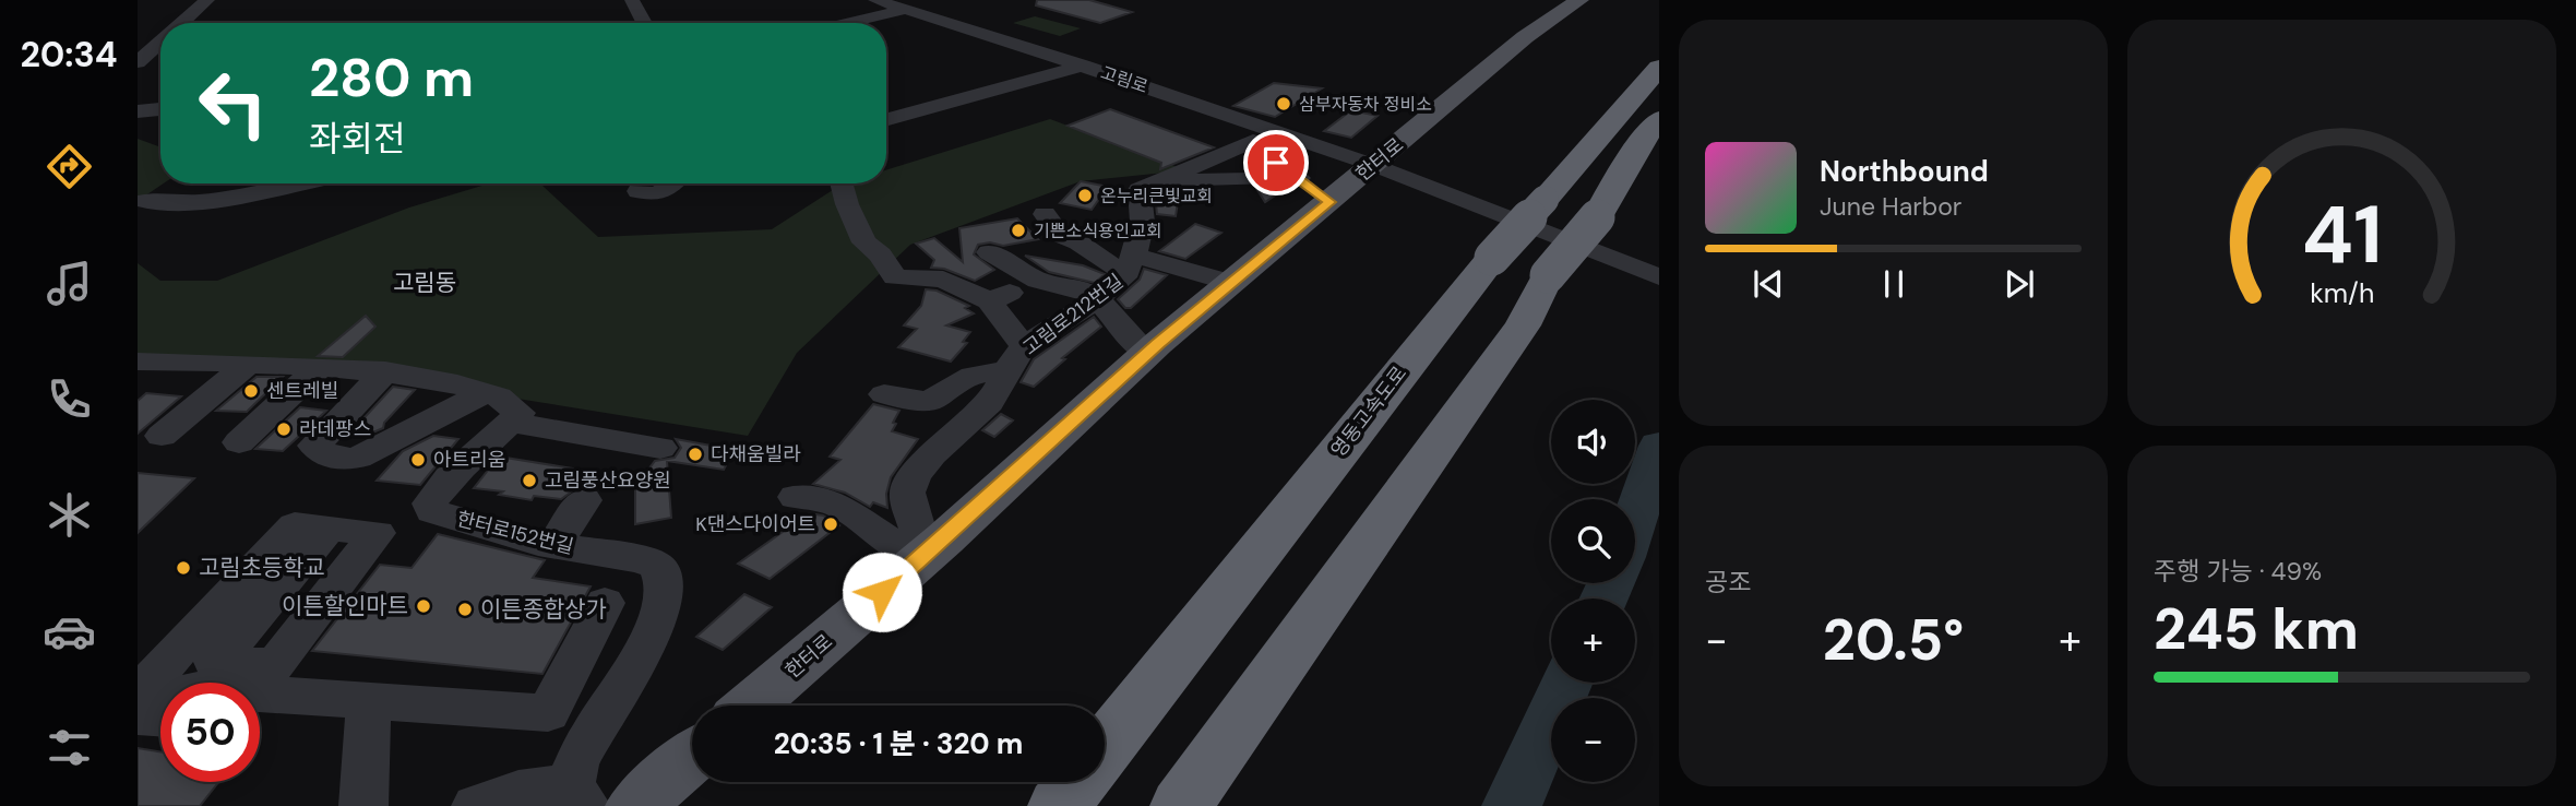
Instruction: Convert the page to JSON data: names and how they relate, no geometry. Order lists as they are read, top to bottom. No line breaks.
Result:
{"streets":{"highway":["영동고속도로"],"main road":["한터로"],"street":["고림로","고림로212번길","한터로152번길"]},"crossings":[["고림로","한터로"],["한터로","고림로212번길"]],"districts":["고림동"],"places":["삼부자동차 정비소","온누리큰빛교회","기쁜소식용인교회","센트레빌","라데팡스","다채움빌라","아트리움","고림풍산요양원","K댄스다이어트","고림초등학교","이튼할인마트","이튼종합상가"],"page":{"tabs":"20:34","turn":["280 m","좌회전"],"song":["Northbound","June Harbor"],"map_buttons":["+","−"],"tile":["공조",["주행 가능 · 49%","245 km"]],"heat":["−","20.5°","+"],"limit":"50","trip":"20:35 · 1 분 · 320 m","gauge":["41","km/h"]}}
